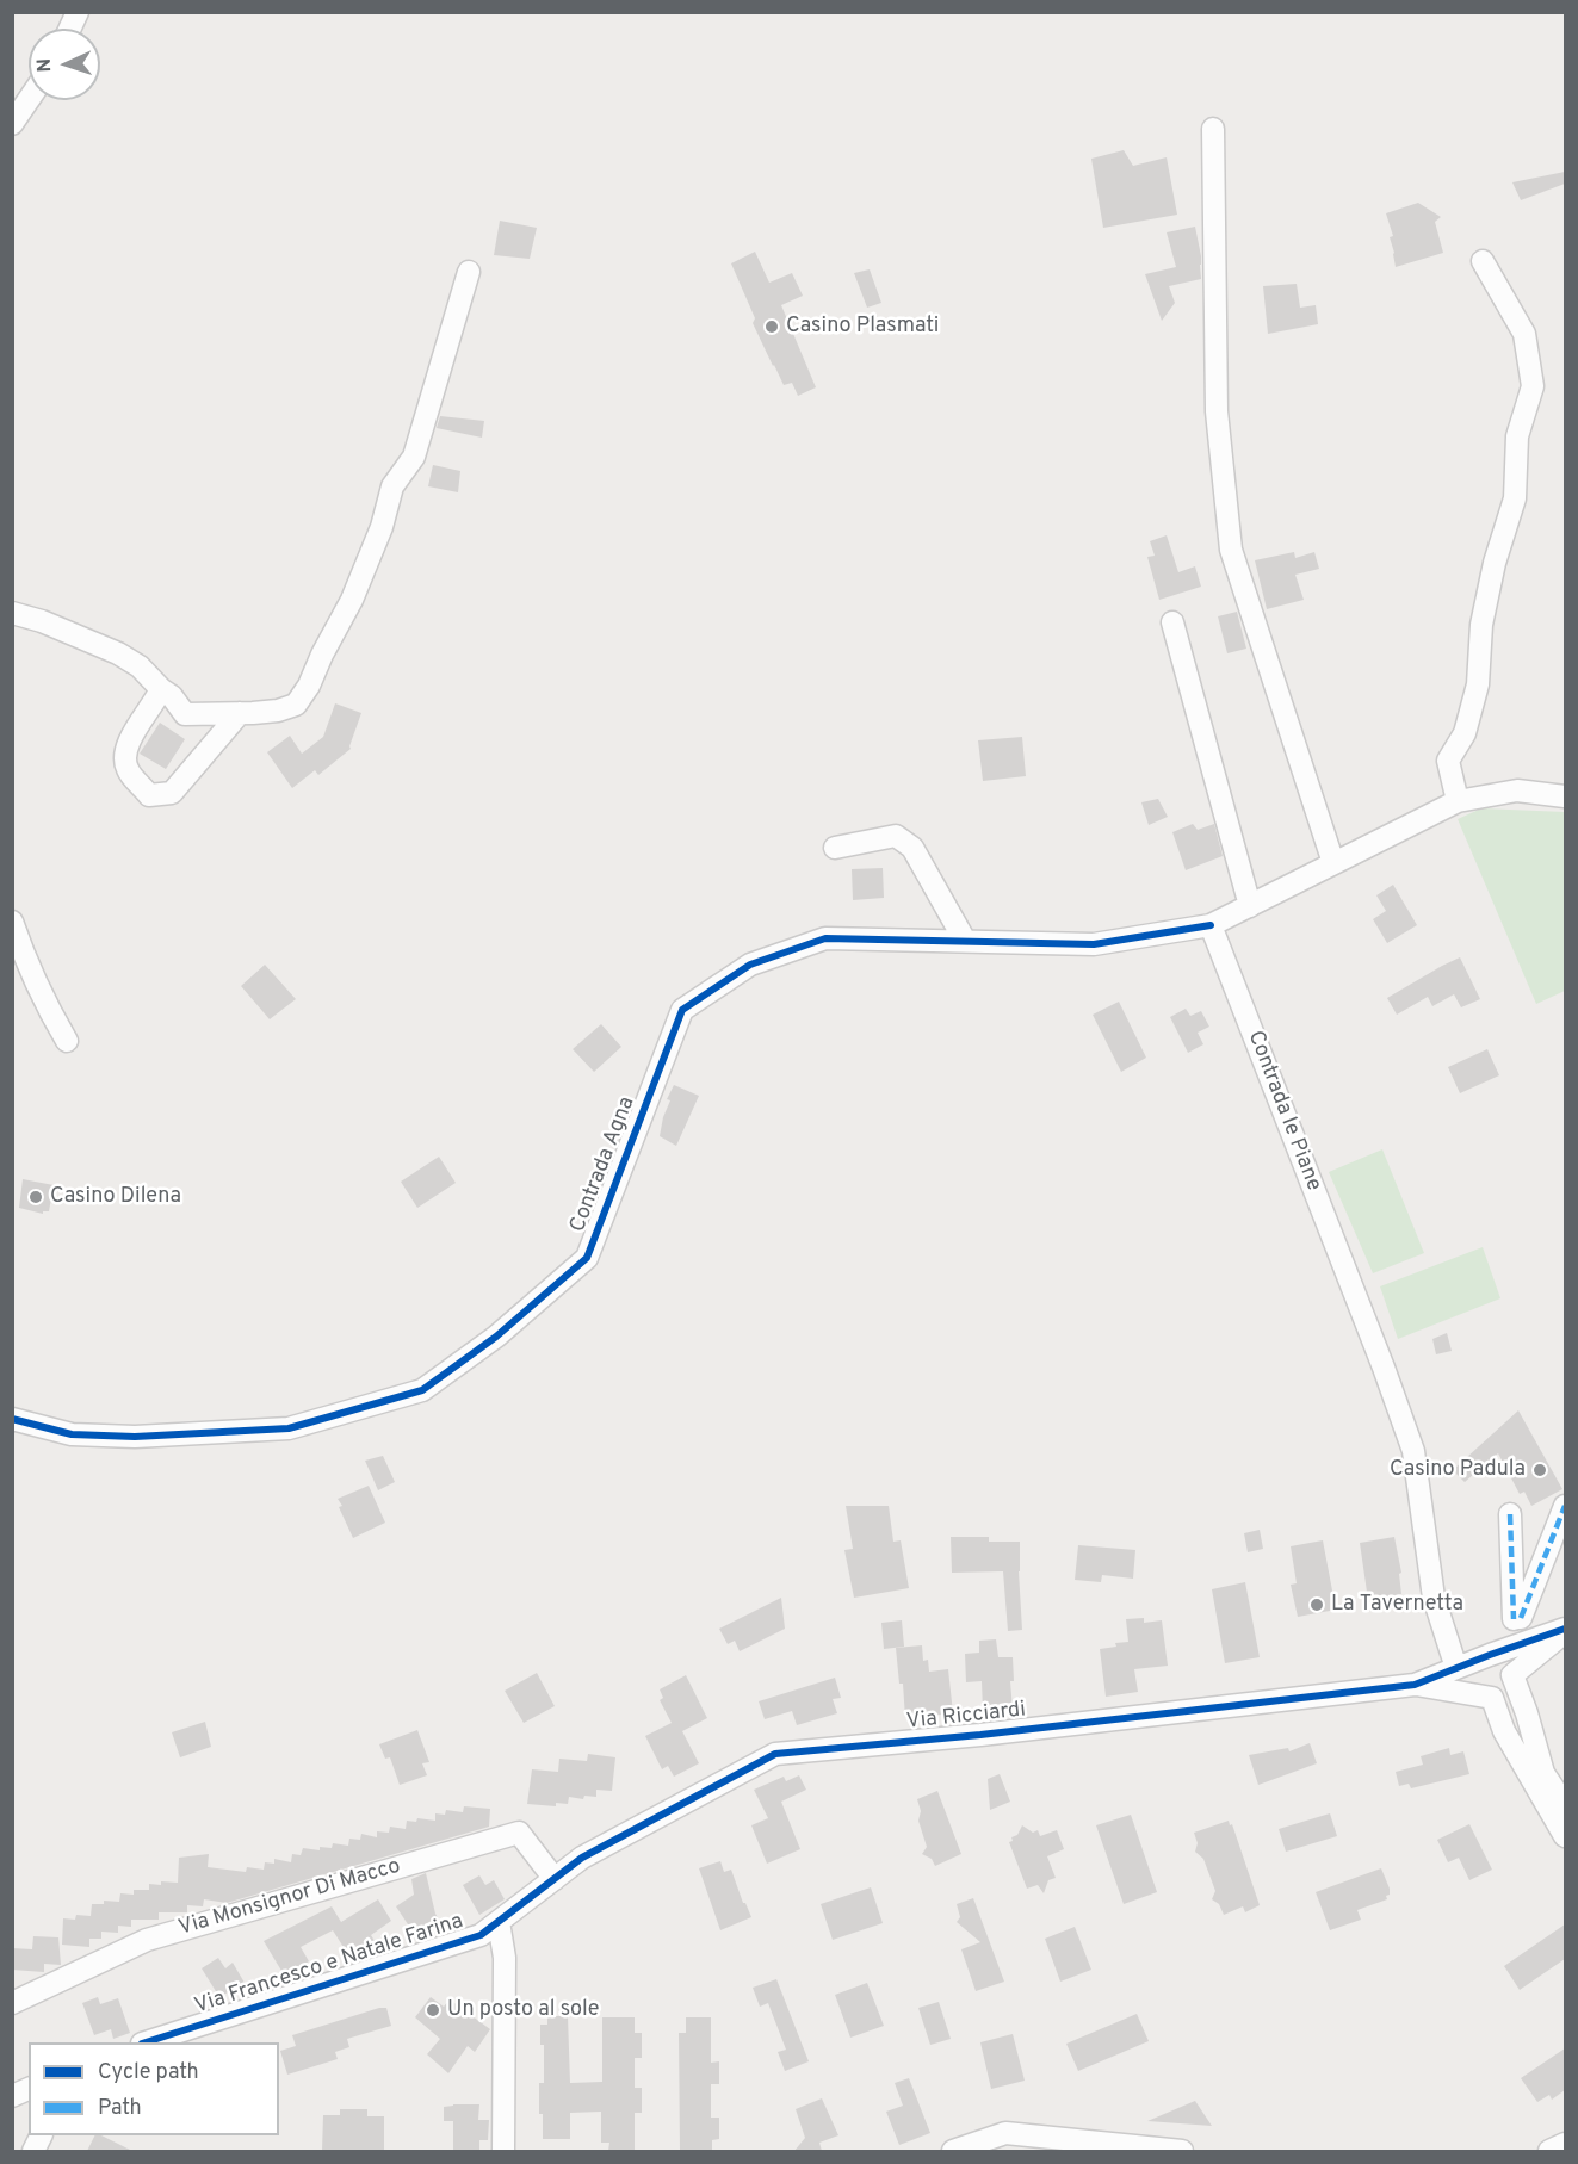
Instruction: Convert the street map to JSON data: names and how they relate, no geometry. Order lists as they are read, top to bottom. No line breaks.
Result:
{"streets":{"street":["Contrada le Piane","Contrada Agna","Via Ricciardi","Via Monsignor Di Macco","Via Francesco e Natale Farina"]},"crossings":[["Contrada le Piane","Contrada Agna"],["Via Ricciardi","Via Monsignor Di Macco"],["Via Ricciardi","Via Francesco e Natale Farina"],["Via Monsignor Di Macco","Via Francesco e Natale Farina"]],"places":["Casino Plasmati","Casino Dilena","Casino Padula","La Tavernetta","Un posto al sole"],"legend":["Cycle path","Path"],"north":"left"}
